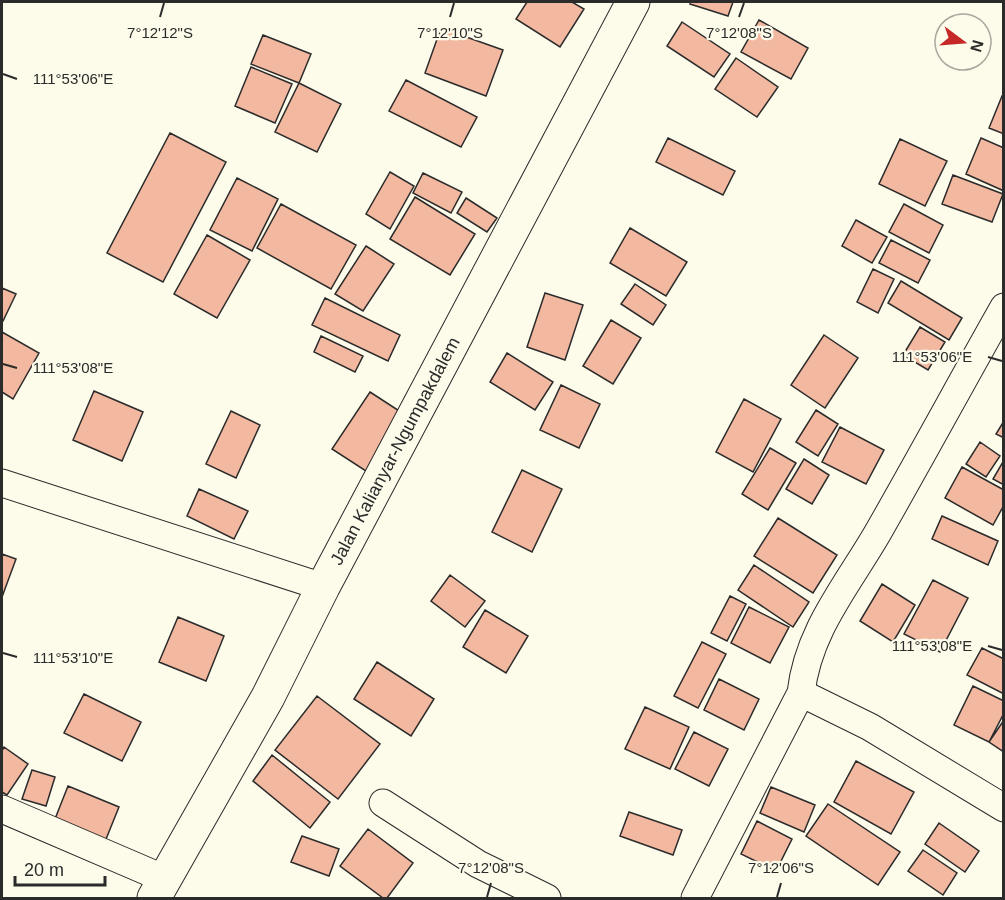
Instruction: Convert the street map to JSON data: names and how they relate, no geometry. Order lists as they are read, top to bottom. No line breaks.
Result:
{"streets":{"street":["Jalan Kalianyar-Ngumpakdalem"]},"scale_bar":"20 m","north":"right","coordinates":["7°12'12\"S","7°12'10\"S","7°12'08\"S","111°53'06\"E","111°53'08\"E","111°53'10\"E","7°12'06\"S"]}
